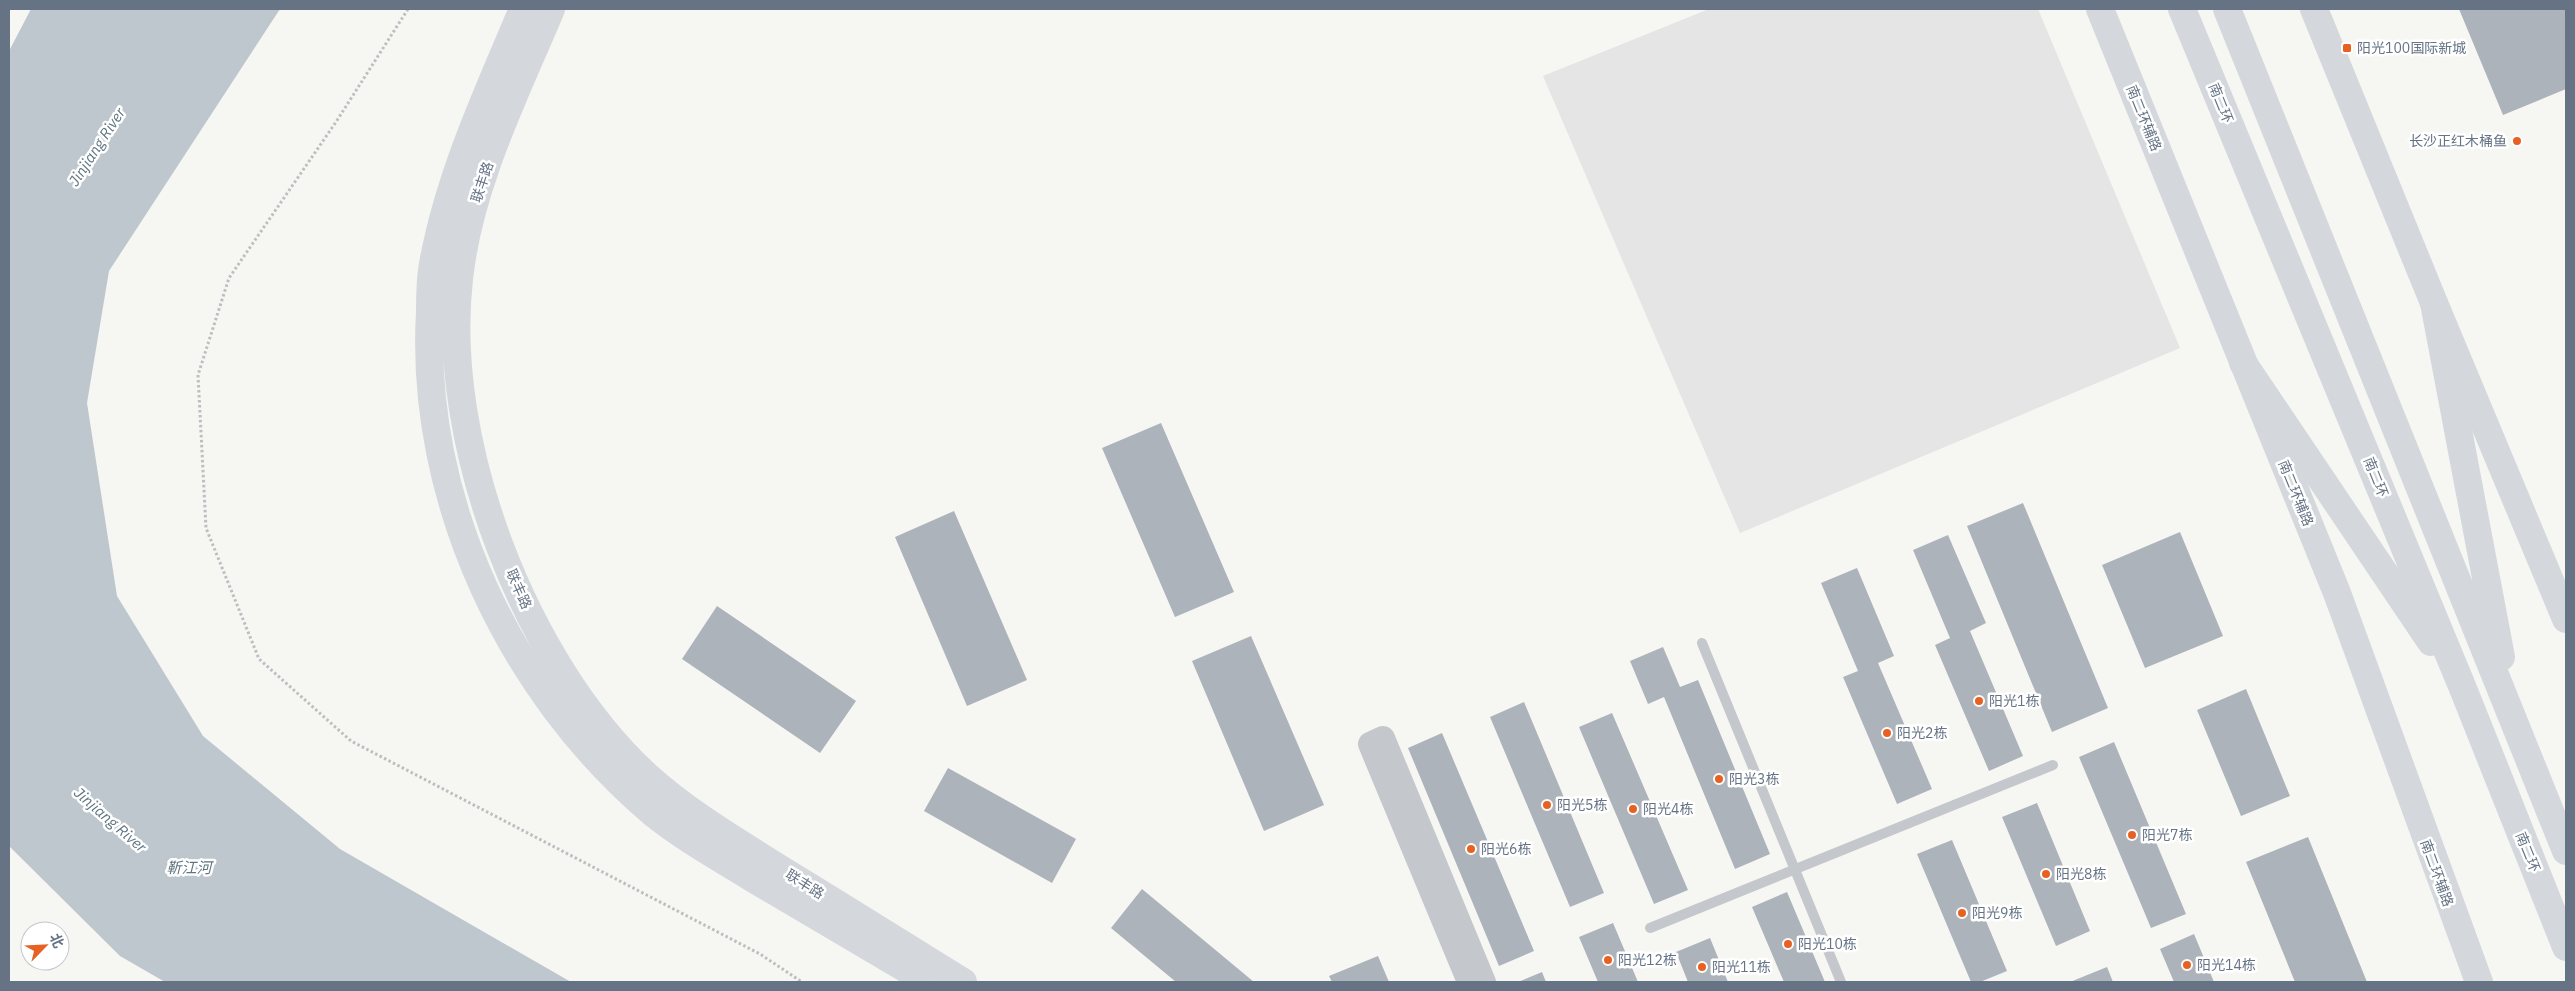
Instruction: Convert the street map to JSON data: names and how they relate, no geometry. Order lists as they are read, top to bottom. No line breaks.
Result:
{"streets":{"main road":["南二环","南二环辅路","联丰路"]},"water":["Jinjiang River","靳江河"],"places":{"transit":["阳光100国际新城"],"other":["长沙正红木桶鱼","阳光1栋","阳光2栋","阳光3栋","阳光5栋","阳光4栋","阳光7栋","阳光6栋","阳光8栋","阳光9栋","阳光10栋","阳光12栋","阳光14栋","阳光11栋"]},"north":"top right"}
